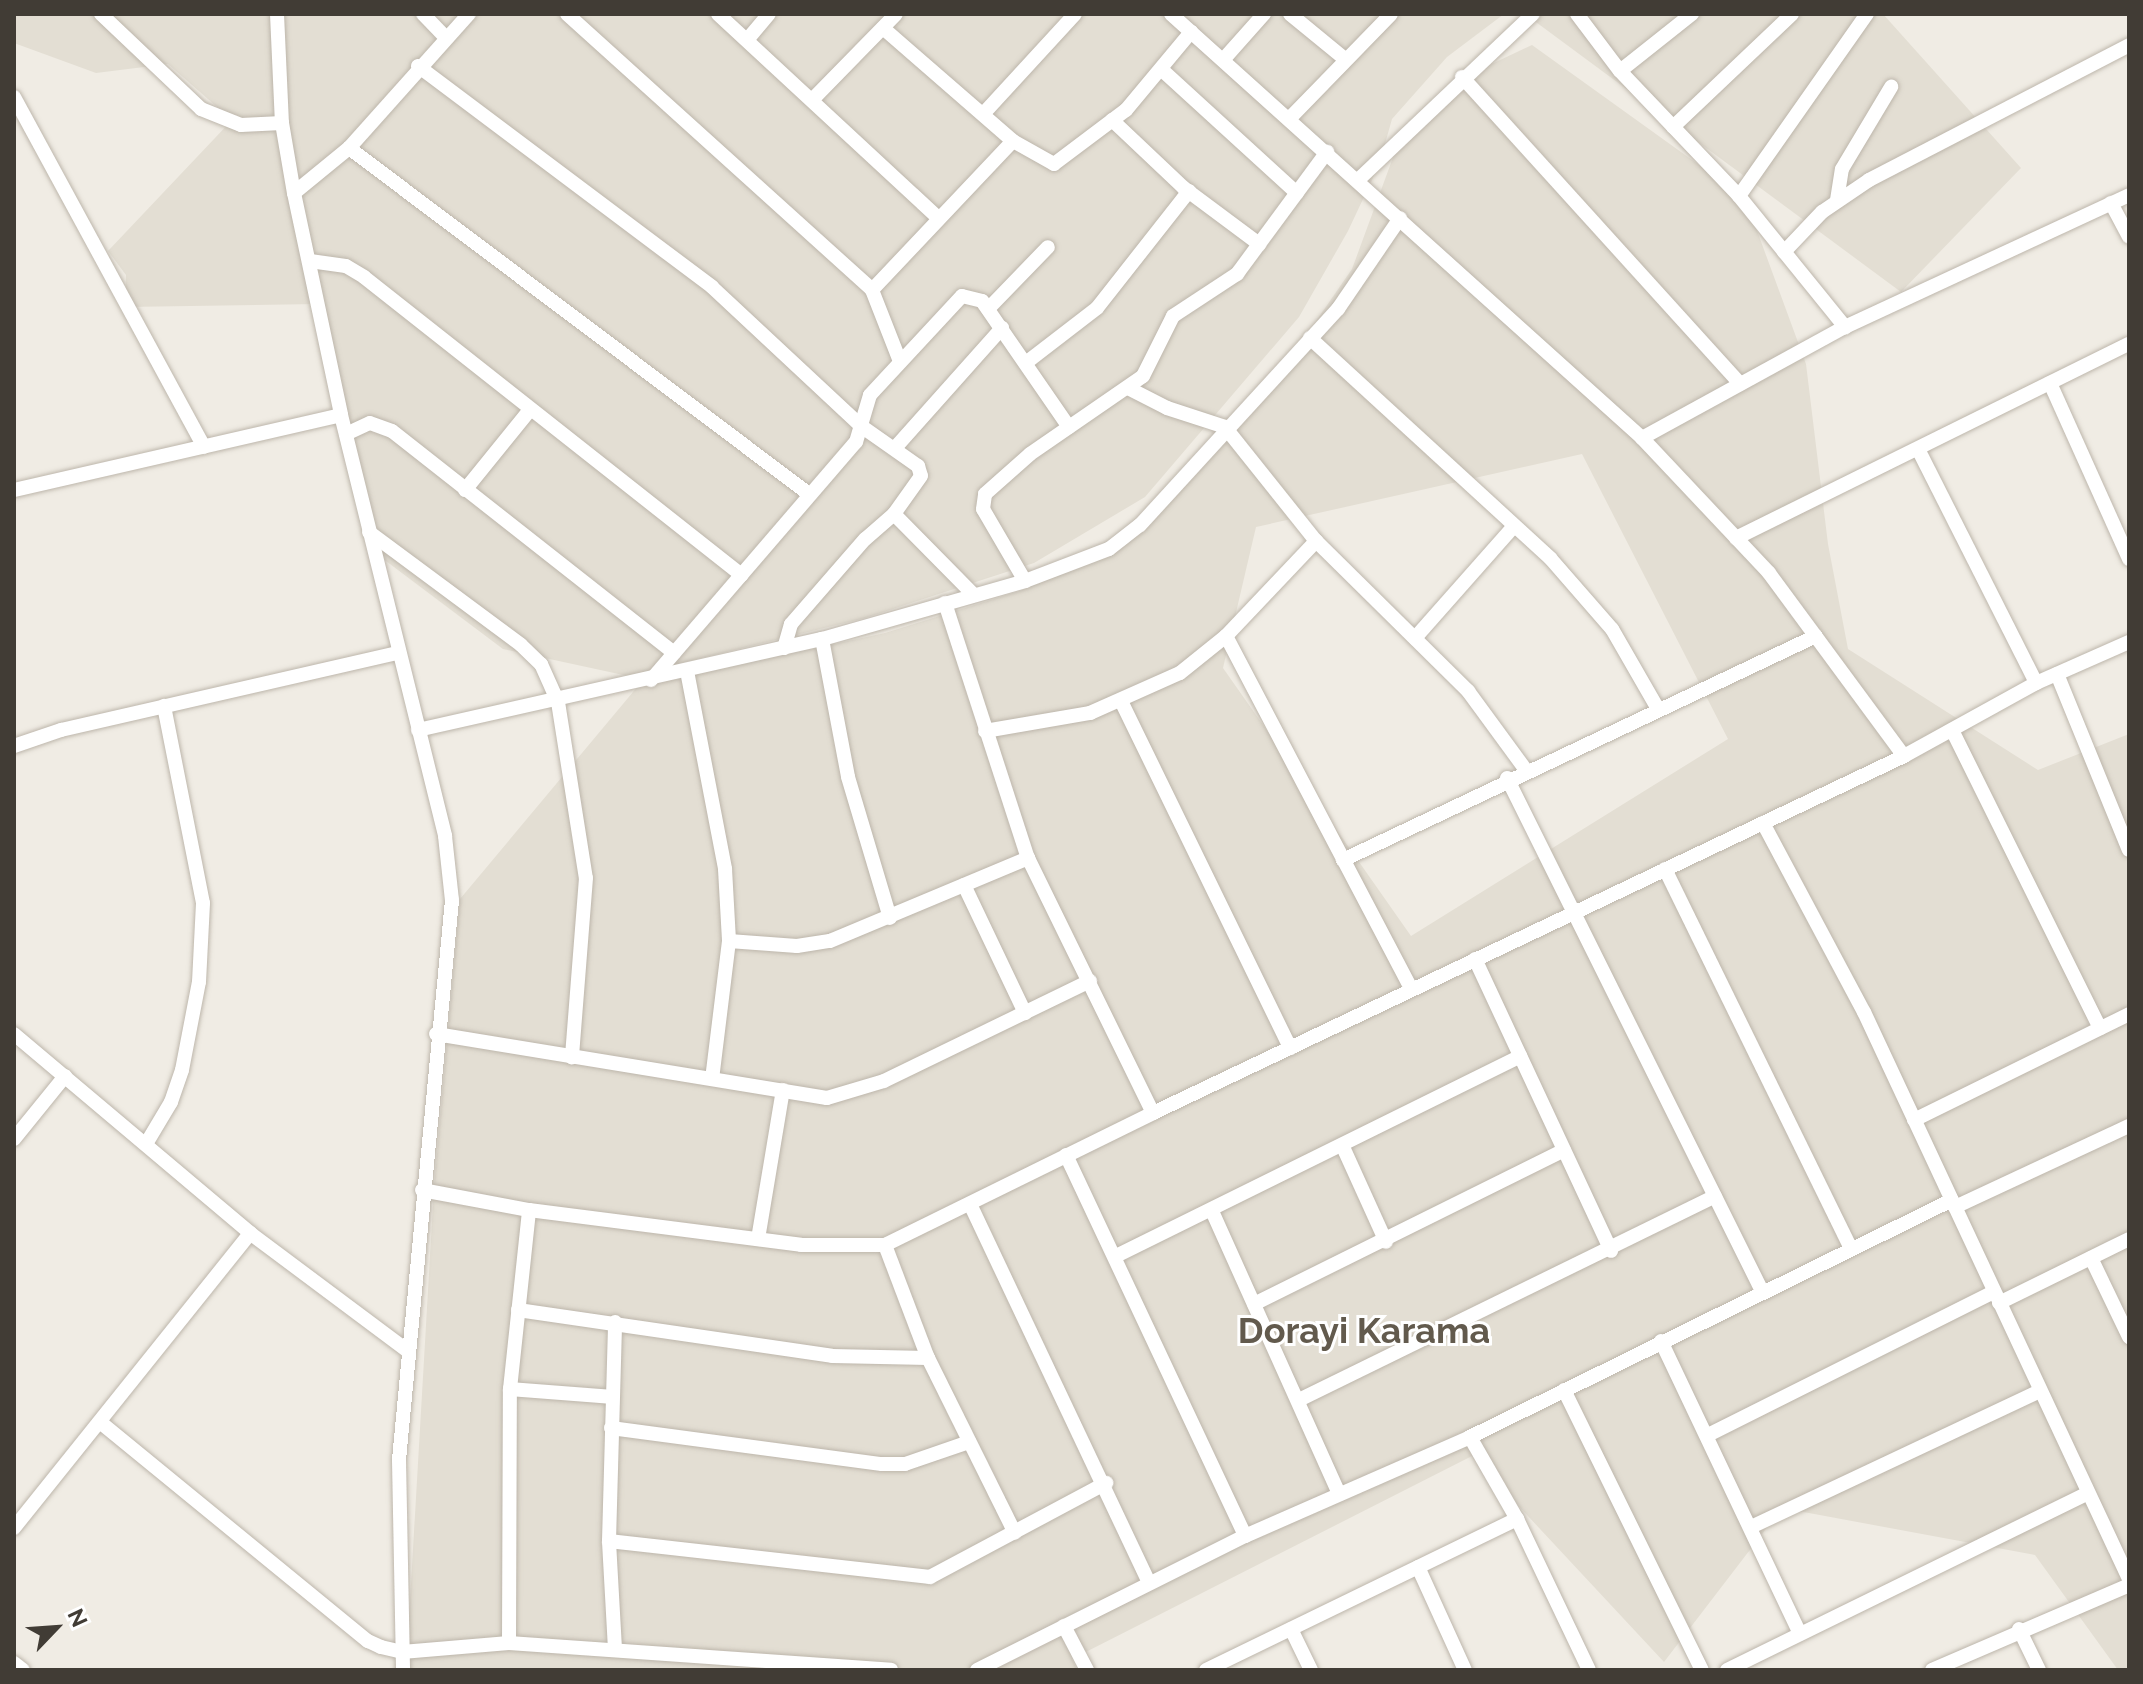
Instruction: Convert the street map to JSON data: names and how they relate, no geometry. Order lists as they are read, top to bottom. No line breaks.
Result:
{"districts":["Dorayi Karama"],"north":"top right"}
